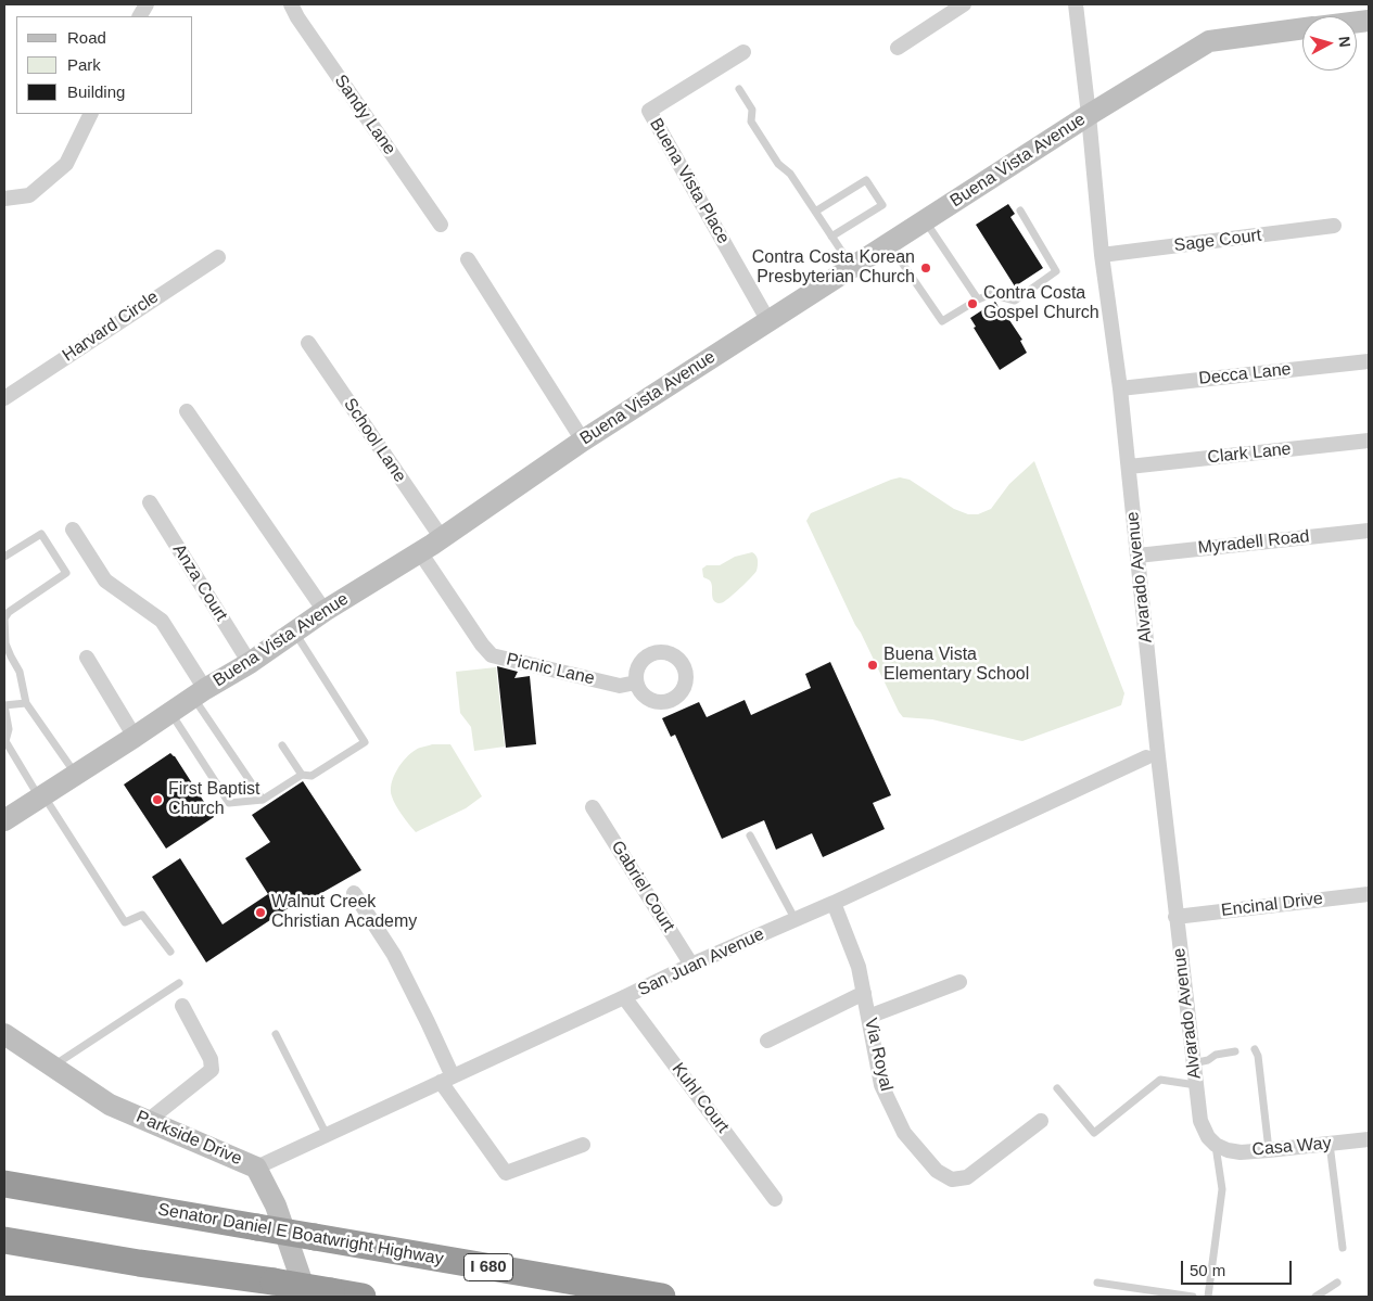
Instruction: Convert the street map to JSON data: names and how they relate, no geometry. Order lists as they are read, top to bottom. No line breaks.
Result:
{"streets":{"highway":["Senator Daniel E Boatwright Highway","I 680"],"street":["Sandy Lane","Buena Vista Avenue","Buena Vista Place","Sage Court","Harvard Circle","Decca Lane","School Lane","Clark Lane","Myradell Road","Alvarado Avenue","Anza Court","Picnic Lane","Gabriel Court","Encinal Drive","San Juan Avenue","Via Royal","Kuhl Court","Parkside Drive","Casa Way"]},"crossings":[["Buena Vista Avenue","Buena Vista Place"],["Buena Vista Avenue","School Lane"],["Buena Vista Avenue","Alvarado Avenue"],["Buena Vista Avenue","Anza Court"],["Buena Vista Avenue","Picnic Lane"],["Sage Court","Alvarado Avenue"],["Decca Lane","Alvarado Avenue"],["Clark Lane","Alvarado Avenue"],["Myradell Road","Alvarado Avenue"],["Alvarado Avenue","Encinal Drive"],["Alvarado Avenue","Casa Way"],["Gabriel Court","San Juan Avenue"],["San Juan Avenue","Via Royal"],["San Juan Avenue","Kuhl Court"],["San Juan Avenue","Parkside Drive"]],"places":["Contra Costa Korean Presbyterian Church","Contra Costa Gospel Church","Buena Vista Elementary School","First Baptist Church","Walnut Creek Christian Academy"],"legend":["Road","Park","Building"],"scale_bar":"50 m","north":"right"}
